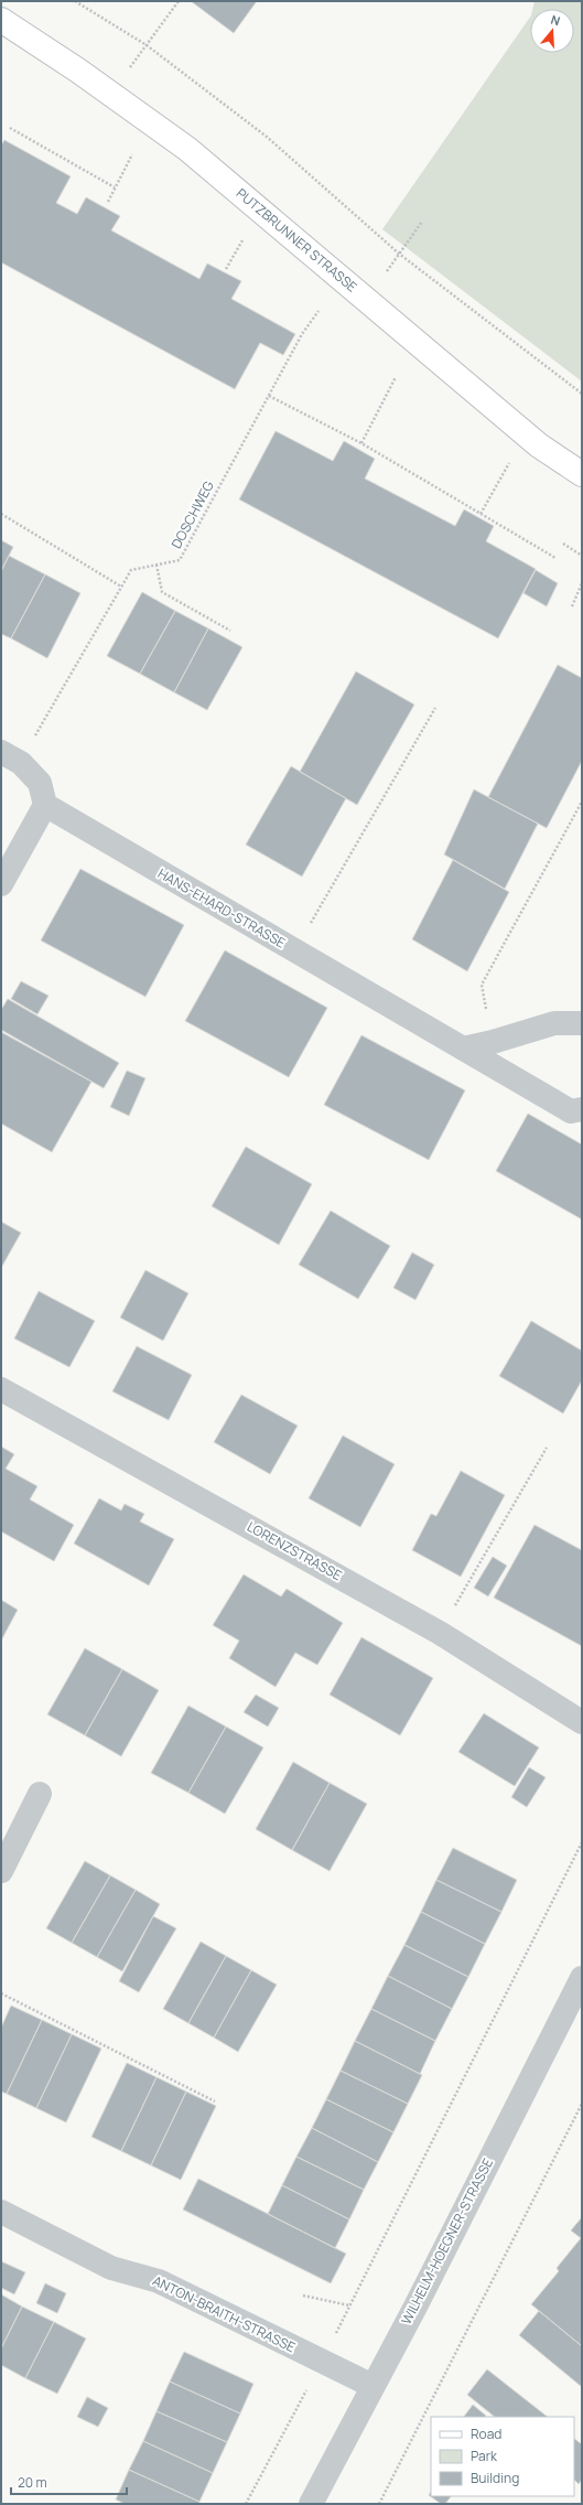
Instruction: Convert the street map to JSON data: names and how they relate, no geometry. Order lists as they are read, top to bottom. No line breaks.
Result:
{"streets":{"main road":["PUTZBRUNNER STRASSE"],"street":["HANS-EHARD-STRASSE","LORENZSTRASSE","WILHELM-HOEGNER-STRASSE","ANTON-BRAITH-STRASSE"],"path":["DOSCHWEG"]},"crossings":[["WILHELM-HOEGNER-STRASSE","ANTON-BRAITH-STRASSE"]],"legend":["Road","Park","Building"],"scale_bar":"20 m","north":"top"}
